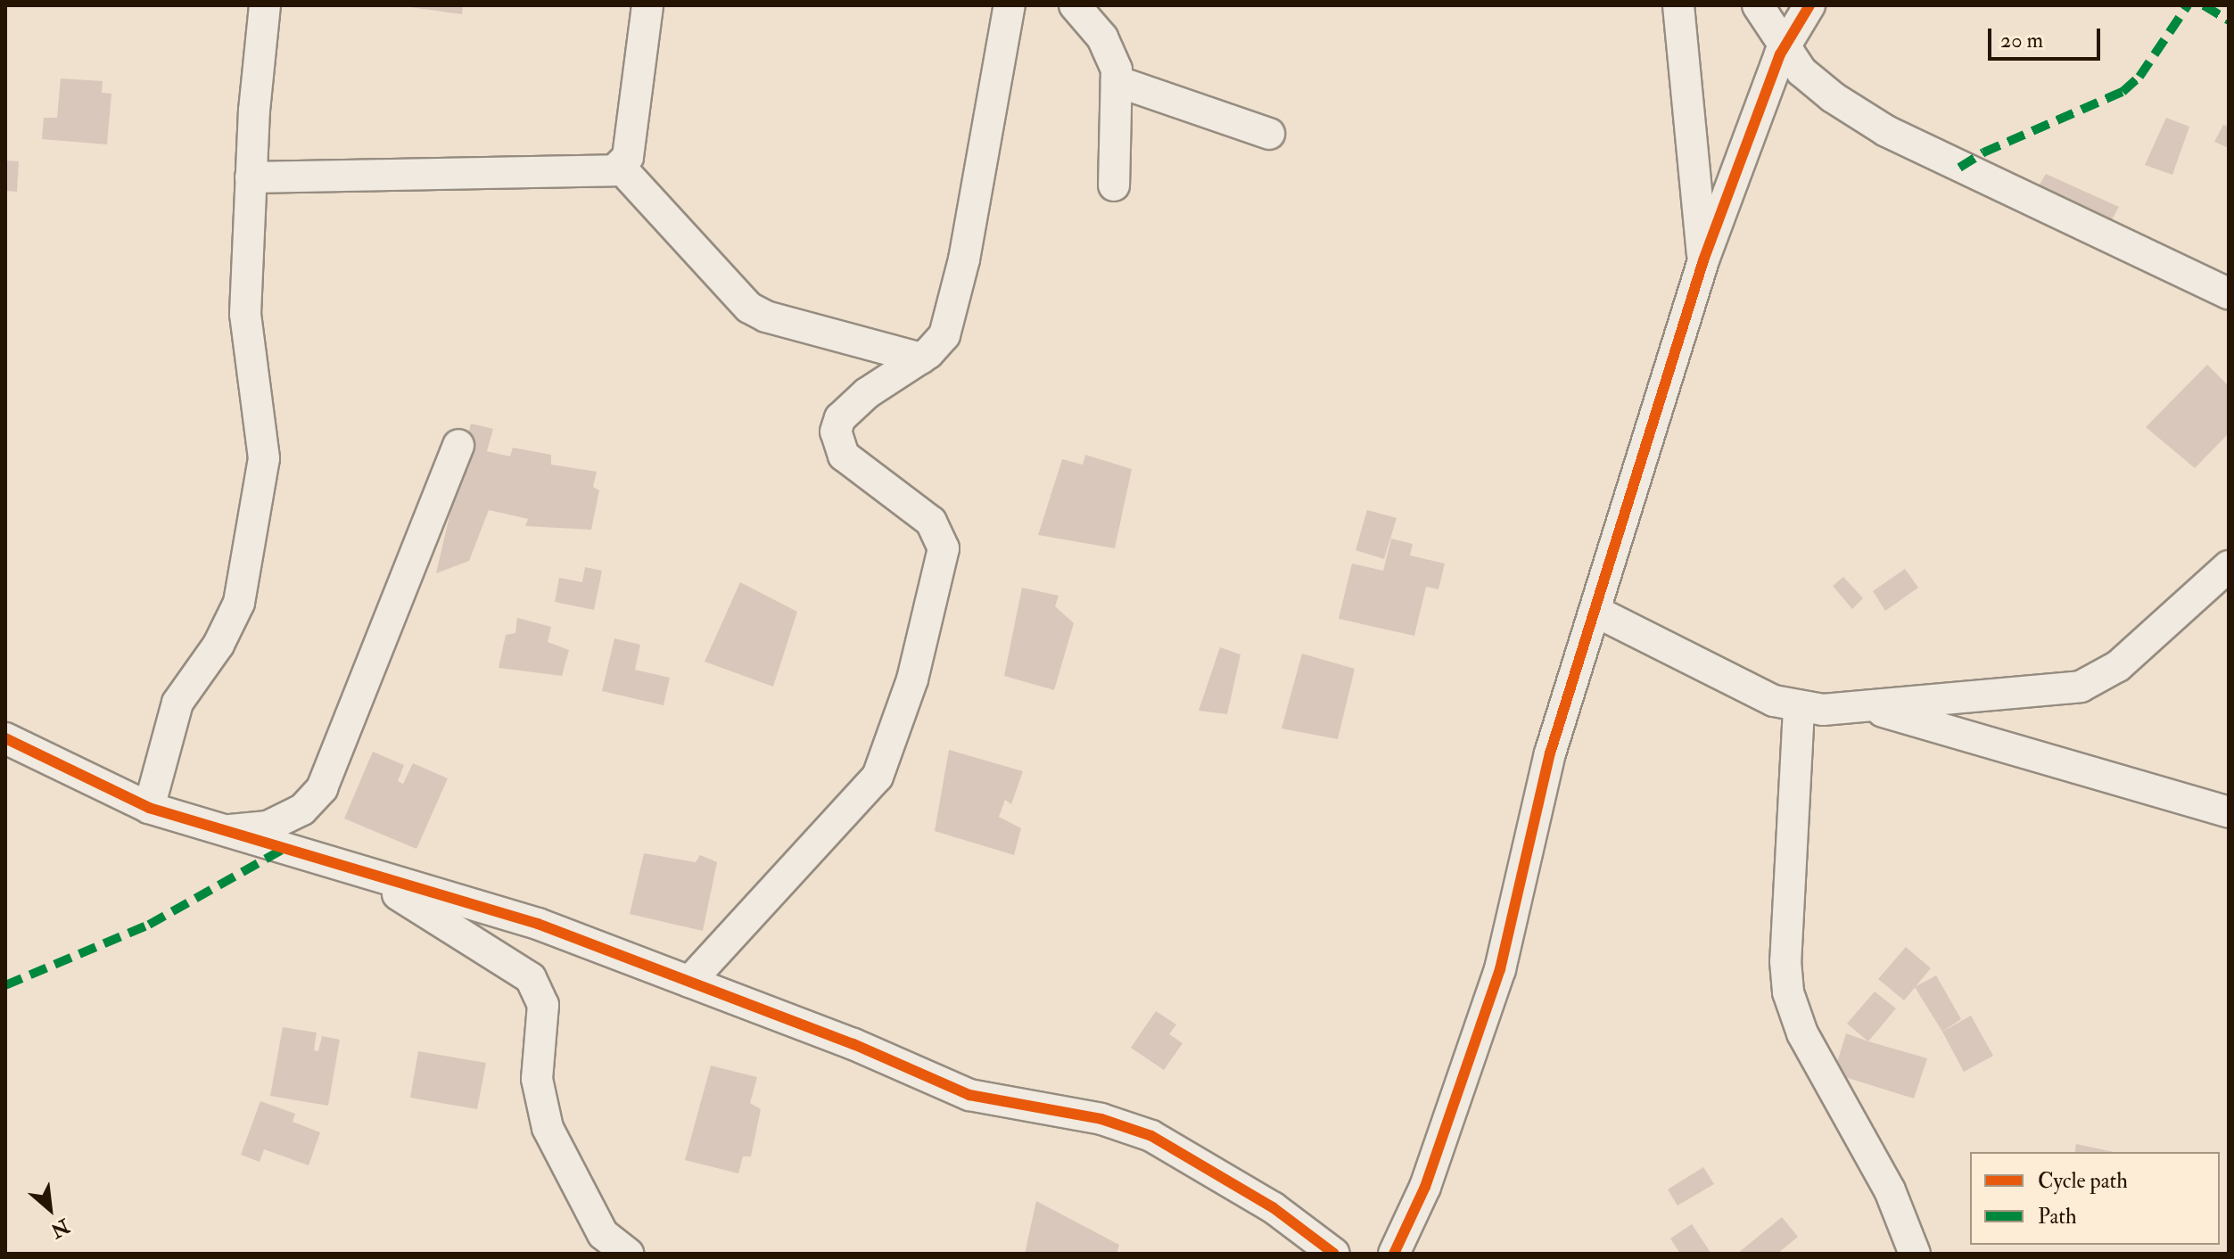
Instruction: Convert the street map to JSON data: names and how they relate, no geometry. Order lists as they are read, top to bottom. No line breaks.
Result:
{"legend":["Cycle path","Path"],"scale_bar":"20 m","north":"bottom right"}
